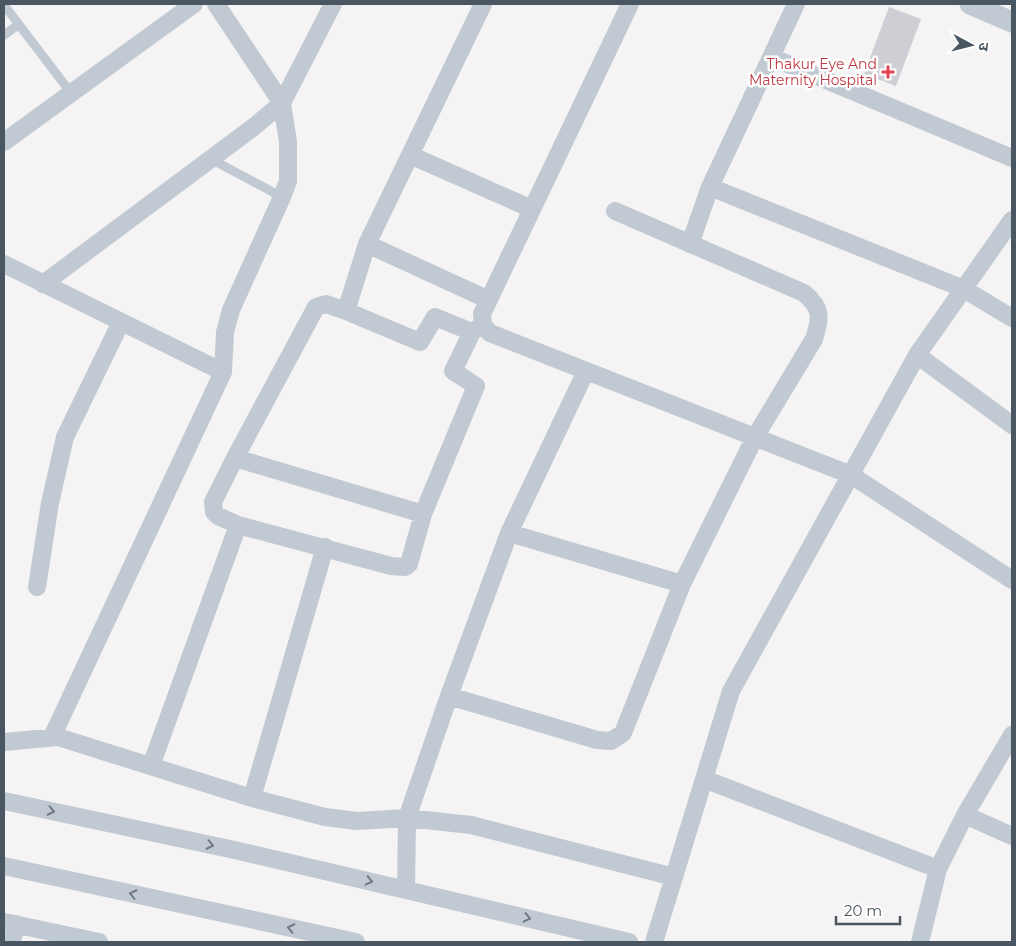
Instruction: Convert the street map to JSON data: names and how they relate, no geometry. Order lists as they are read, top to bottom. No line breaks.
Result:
{"places":{"health":["Thakur Eye And Maternity Hospital"]},"scale_bar":"20 m","north":"right"}
